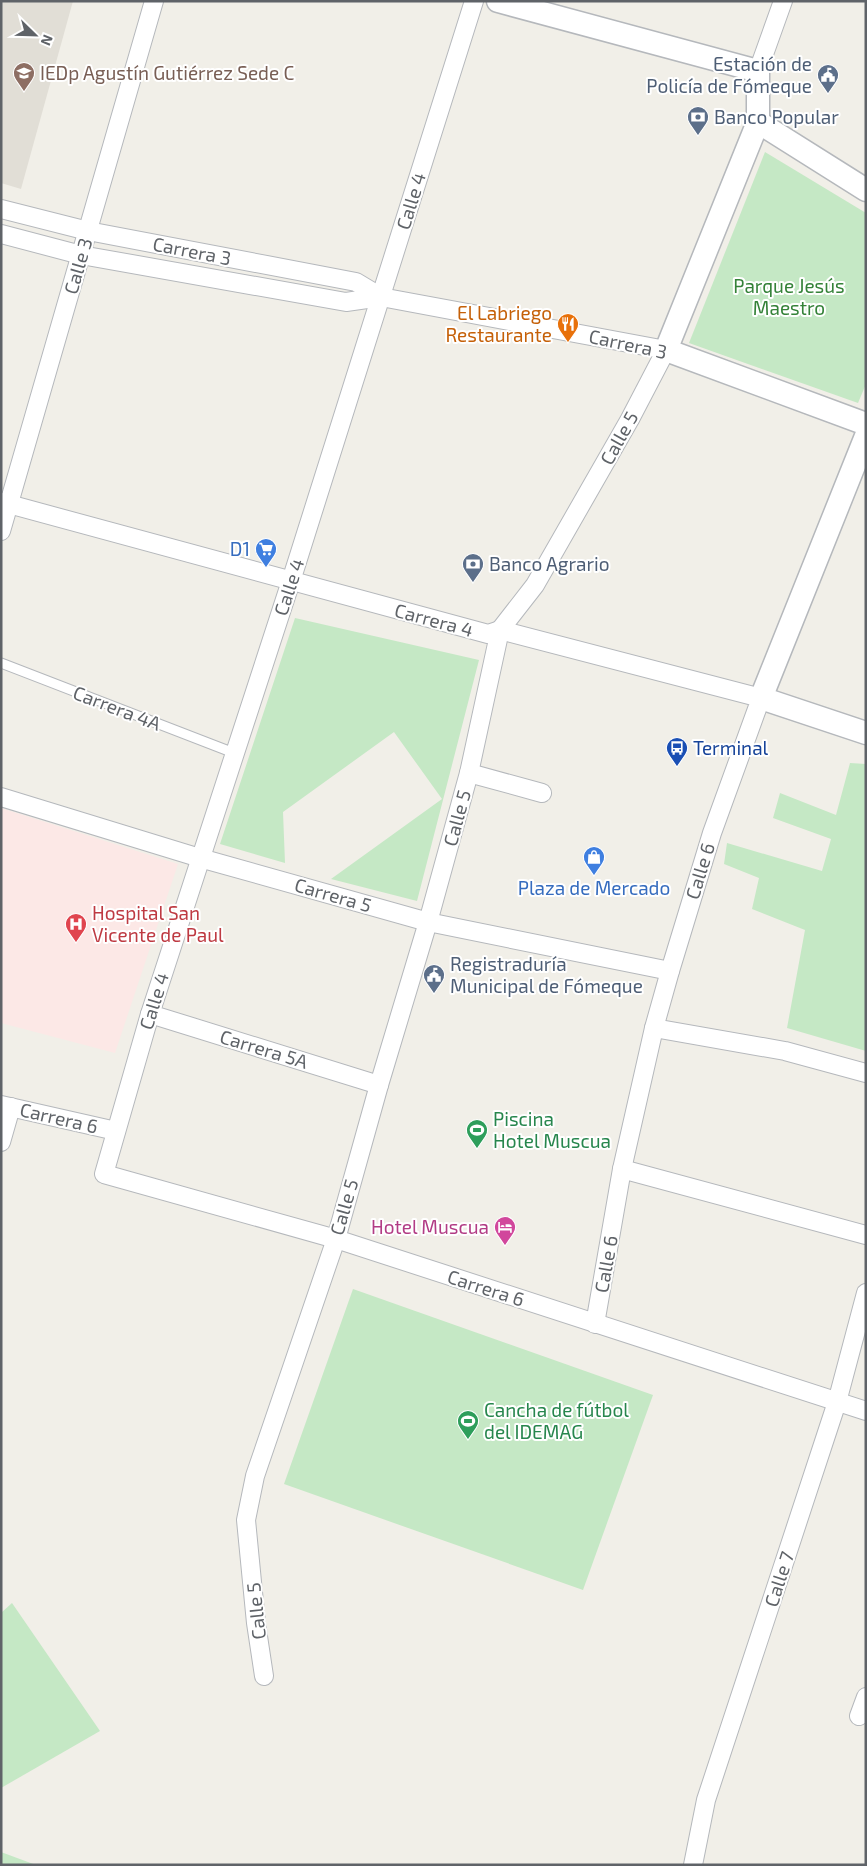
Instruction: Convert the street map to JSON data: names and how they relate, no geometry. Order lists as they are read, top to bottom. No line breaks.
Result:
{"streets":{"street":["Calle 4","Carrera 3","Calle 3","Calle 5","Carrera 4","Calle 6","Carrera 5","Carrera 5A","Carrera 6","Calle 7"],"lane":["Carrera 4A"]},"crossings":[["Calle 4","Carrera 3"],["Calle 4","Carrera 4"],["Calle 4","Carrera 4A"],["Calle 4","Carrera 5"],["Calle 4","Carrera 5A"],["Calle 4","Carrera 6"],["Carrera 3","Calle 3"],["Carrera 3","Calle 5"],["Calle 3","Carrera 4"],["Calle 5","Carrera 4"],["Calle 5","Carrera 5"],["Calle 5","Carrera 5A"],["Calle 5","Carrera 6"],["Carrera 4","Calle 6"],["Calle 6","Carrera 5"],["Calle 6","Carrera 6"],["Carrera 6","Calle 7"]],"parks":["Parque Jesús Maestro"],"places":{"school or university":["IEDp Agustín Gutiérrez Sede C"],"public building":["Estación de Policía de Fómeque","Registraduría Municipal de Fómeque"],"bank":["Banco Popular","Banco Agrario"],"restaurant":["El Labriego Restaurante"],"supermarket":["D1"],"bus stop":["Terminal"],"shop":["Plaza de Mercado"],"hospital":["Hospital San Vicente de Paul"],"sports":["Piscina Hotel Muscua","Cancha de fútbol del IDEMAG"],"hotel":["Hotel Muscua"]},"north":"bottom right"}
